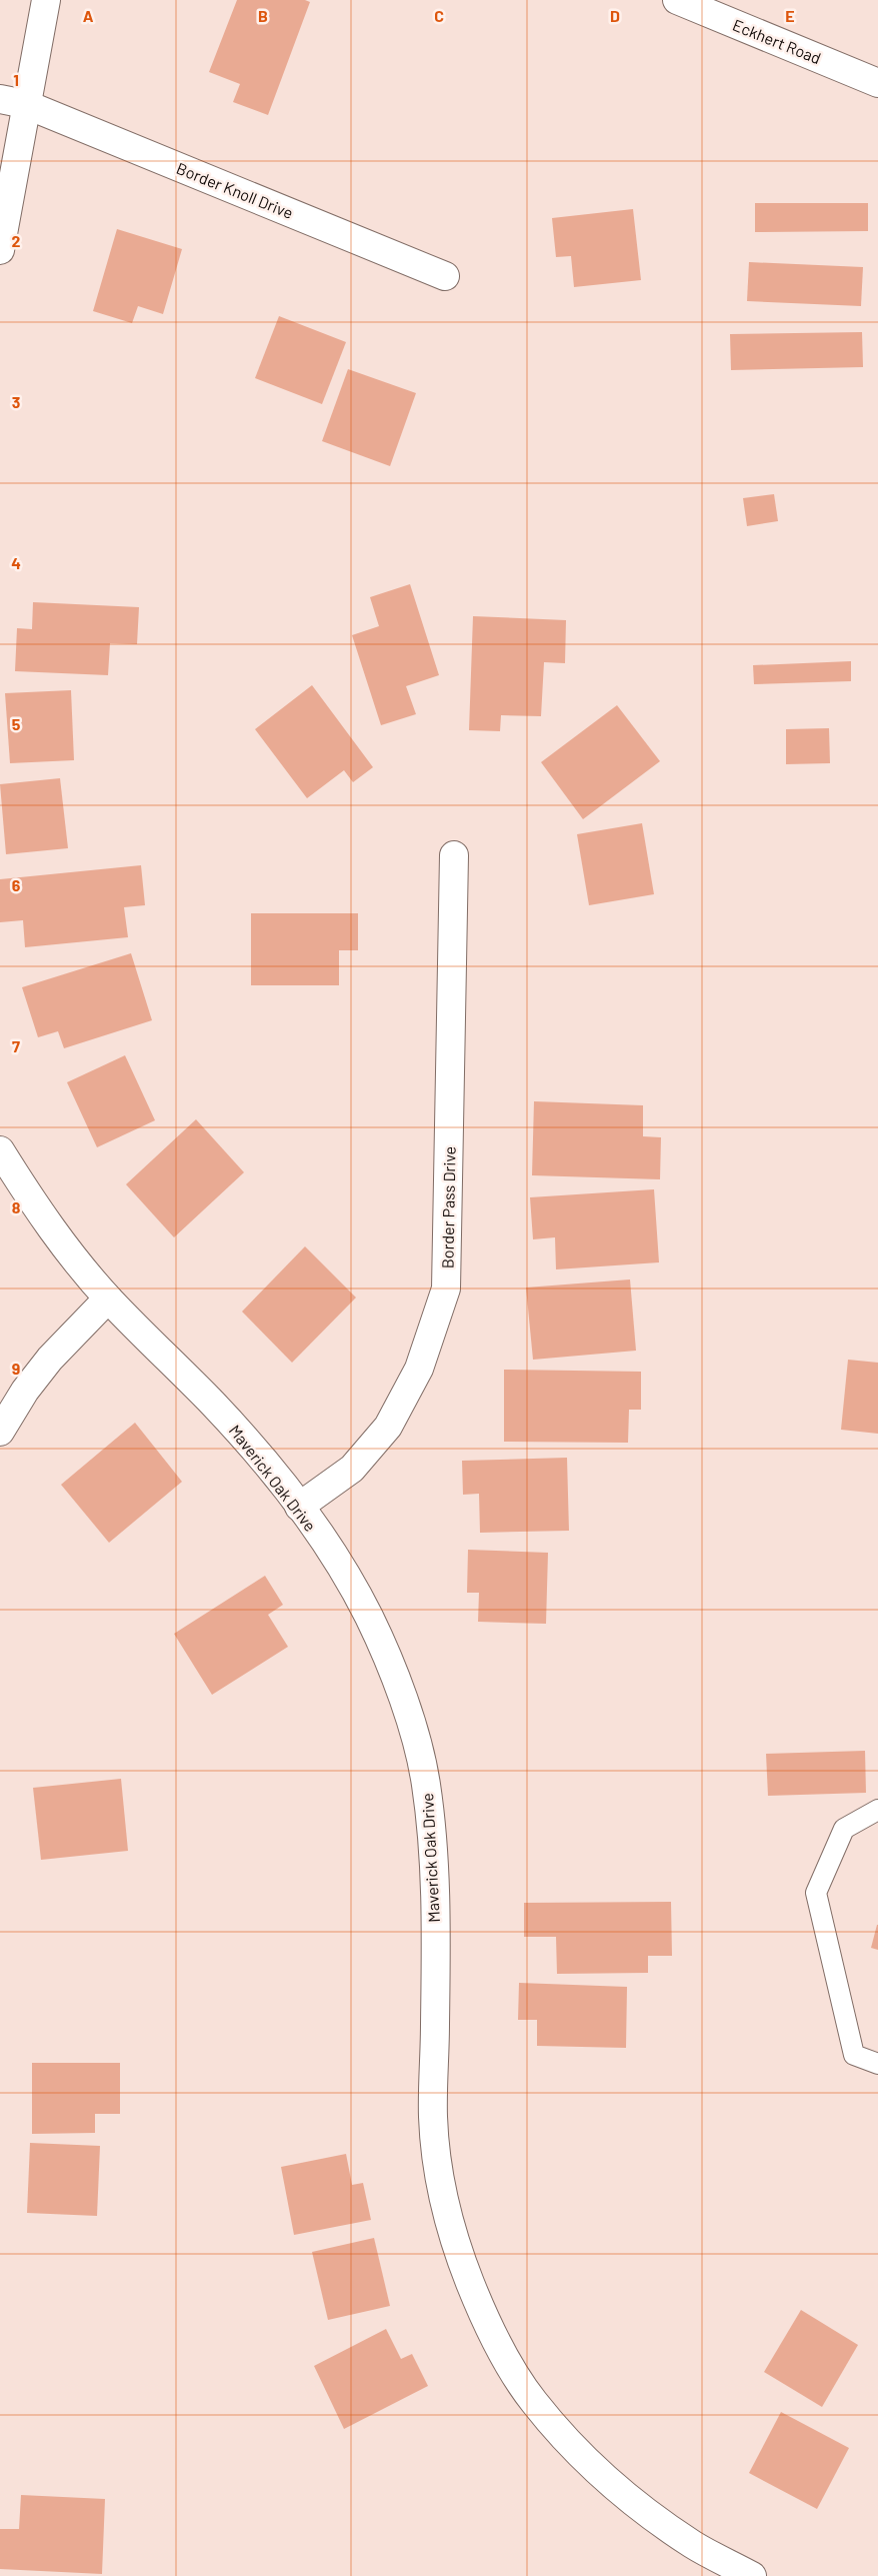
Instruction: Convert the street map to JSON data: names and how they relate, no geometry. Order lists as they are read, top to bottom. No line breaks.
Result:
{"streets":{"street":["Eckhert Road","Border Knoll Drive","Border Pass Drive","Maverick Oak Drive"]},"crossings":[["Border Pass Drive","Maverick Oak Drive"]],"grid":{"columns":["A","B","C","D","E"],"rows":["1","2","3","4","5","6","7","8","9"]}}
